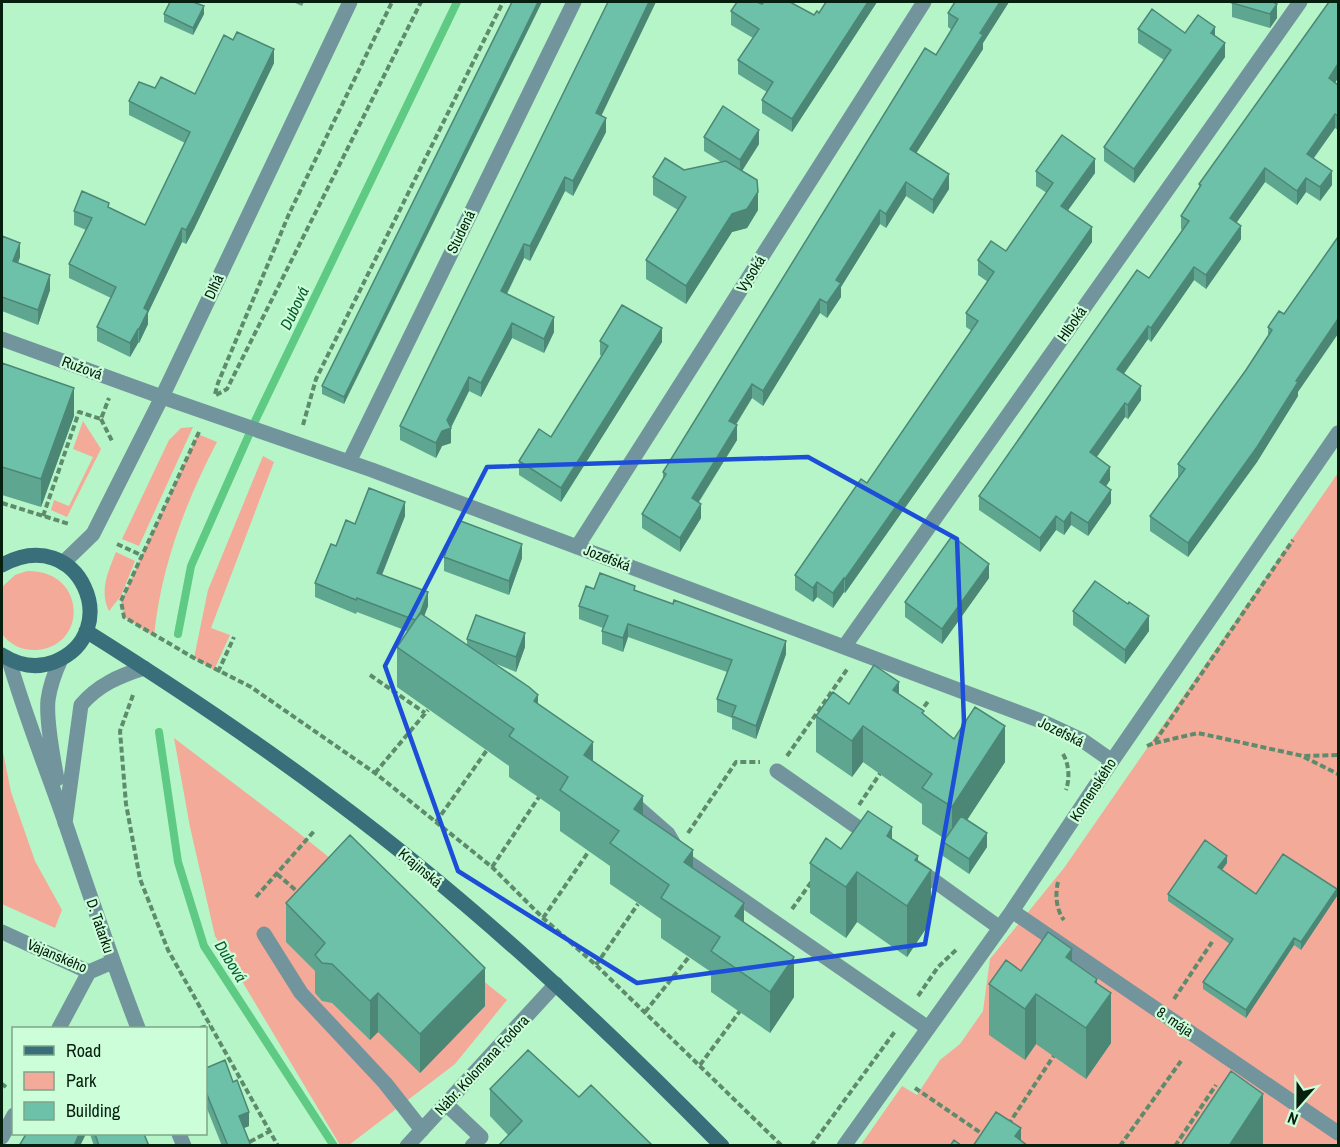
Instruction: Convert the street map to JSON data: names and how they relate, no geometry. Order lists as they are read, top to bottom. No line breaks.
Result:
{"streets":{"main road":["Krajinská"],"street":["Studená","Vysoká","Dlhá","Hlboká","Ružová","Jozefská","Komenského","D. Tatarku","Vajanského","8. mája","Nábr. Kolomana Fodora"]},"crossings":[["Studená","Jozefská"],["Vysoká","Jozefská"],["Dlhá","Ružová"],["Dlhá","Jozefská"],["Hlboká","Jozefská"],["Ružová","Jozefská"],["Jozefská","Komenského"],["Komenského","8. mája"],["Krajinská","Nábr. Kolomana Fodora"],["D. Tatarku","Vajanského"]],"water":["Dubová"],"legend":["Road","Park","Building"],"north":"bottom"}
